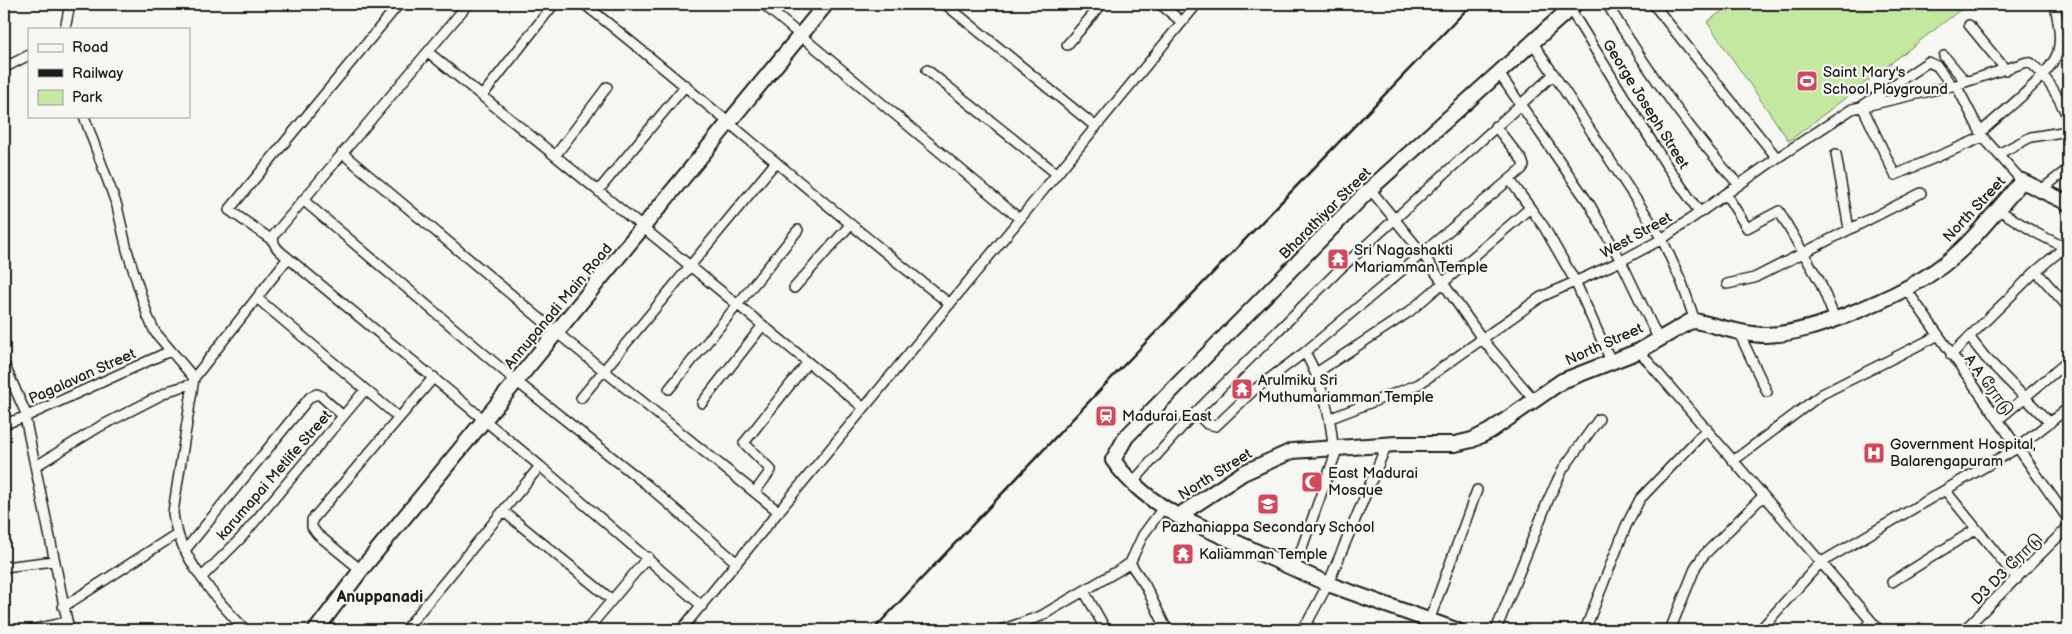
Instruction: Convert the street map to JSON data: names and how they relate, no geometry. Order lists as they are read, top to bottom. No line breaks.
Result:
{"streets":{"street":["George Joseph Street","North Street","Bharathiyar Street","West Street","Annupanadi Main Road","Pagalavan Street","A A ரோடு","karumapai Metlife Street","D3 D3 ரோடு"]},"crossings":[["George Joseph Street","Bharathiyar Street"],["George Joseph Street","West Street"],["North Street","A A ரோடு"]],"districts":["Anuppanadi"],"places":{"sports":["Saint Mary's School Playground"],"temple":["Sri Nagashakti Mariamman Temple","Arulmiku Sri Muthumariamman Temple","Kaliamman Temple"],"station":["Madurai East"],"hospital":["Government Hospital, Balarengapuram"],"mosque":["East Madurai Mosque"],"school or university":["Pazhaniappa Secondary School"]},"legend":["Road","Railway","Park"]}
